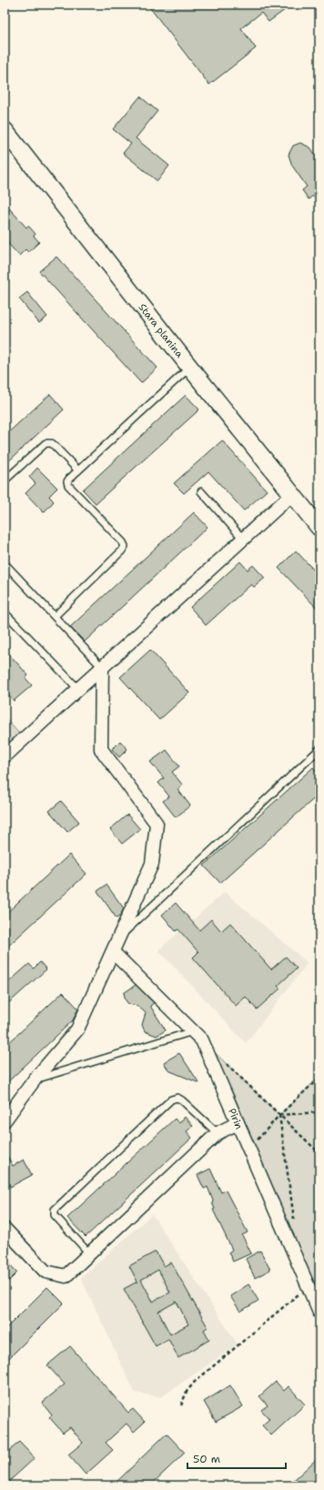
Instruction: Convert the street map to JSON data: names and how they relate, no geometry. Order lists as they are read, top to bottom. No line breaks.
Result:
{"streets":{"street":["Stara planina","Pirin"]},"scale_bar":"50 m"}
